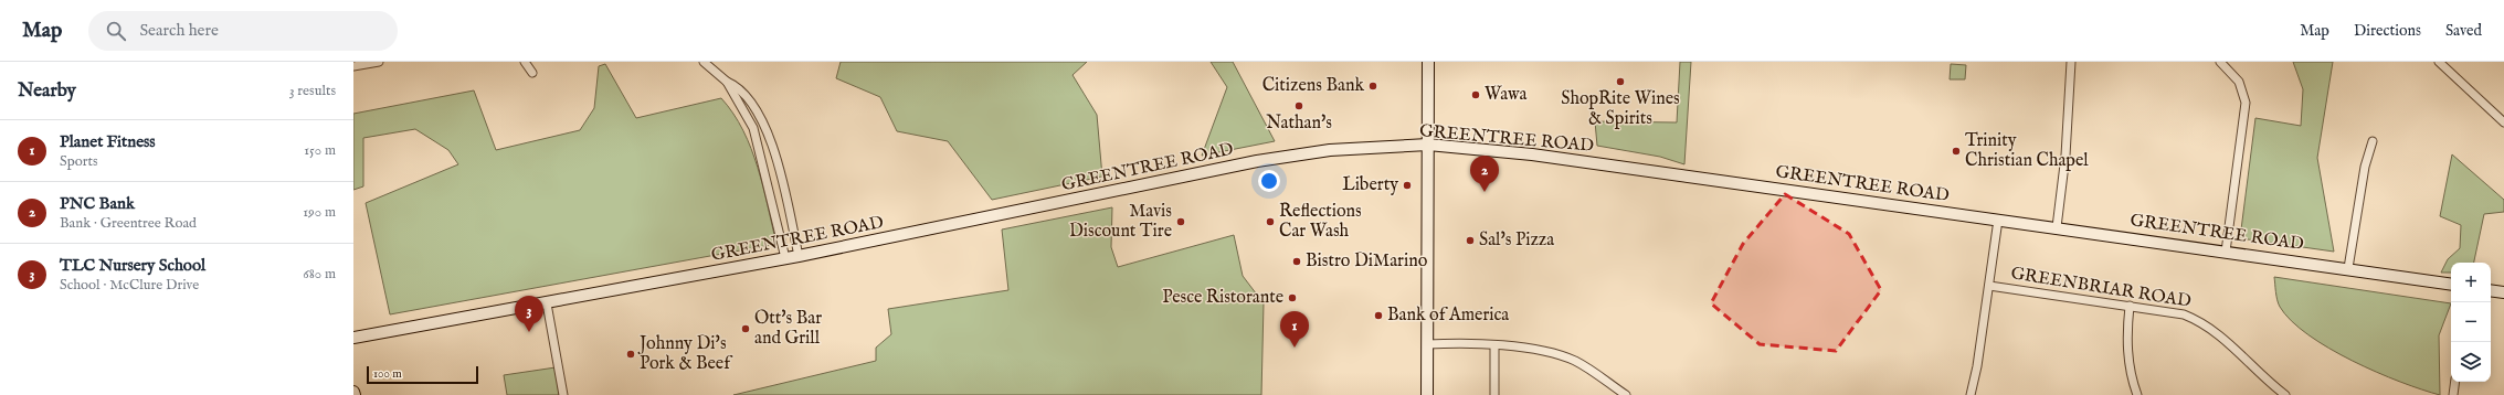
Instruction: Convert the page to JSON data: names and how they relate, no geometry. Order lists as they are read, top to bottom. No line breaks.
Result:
{"streets":{"street":["GREENTREE ROAD","GREENBRIAR ROAD"]},"places":["ShopRite Wines & Spirits","Citizens Bank","Wawa","Nathan's","Trinity Christian Chapel","Liberty","Mavis Discount Tire","Reflections Car Wash","Sal's Pizza","Bistro DiMarino","Pesce Ristorante","Bank of America","Ott's Bar and Grill","Johnny Di's Pork & Beef"],"scale_bar":"100 m","page":{"header":"Map","search":"Search here","nav":["Map","Directions","Saved"],"heading":["Nearby","3 results"],"list":[{"mark":"1","name":"Planet Fitness","note":"Sports","value":"150 m"},{"mark":"2","name":"PNC Bank","note":"Bank · Greentree Road","value":"190 m"},{"mark":"3","name":"TLC Nursery School","note":"School · McClure Drive","value":"680 m"}],"pins":["2","3","1"],"map_buttons":["+","−"],"scale":"100 m"}}
